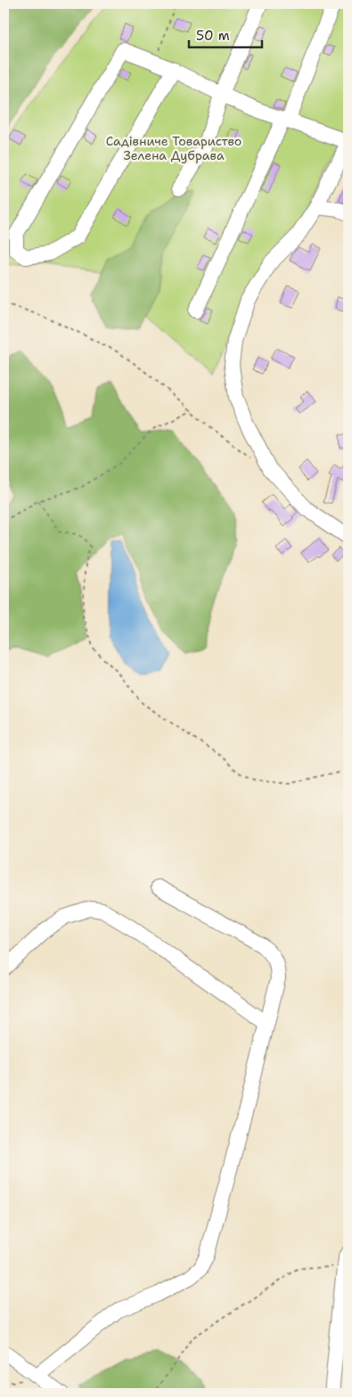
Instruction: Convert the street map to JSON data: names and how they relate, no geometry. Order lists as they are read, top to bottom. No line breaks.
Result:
{"parks":["Садівниче Товариство Зелена Дубрава"],"scale_bar":"50 m"}
